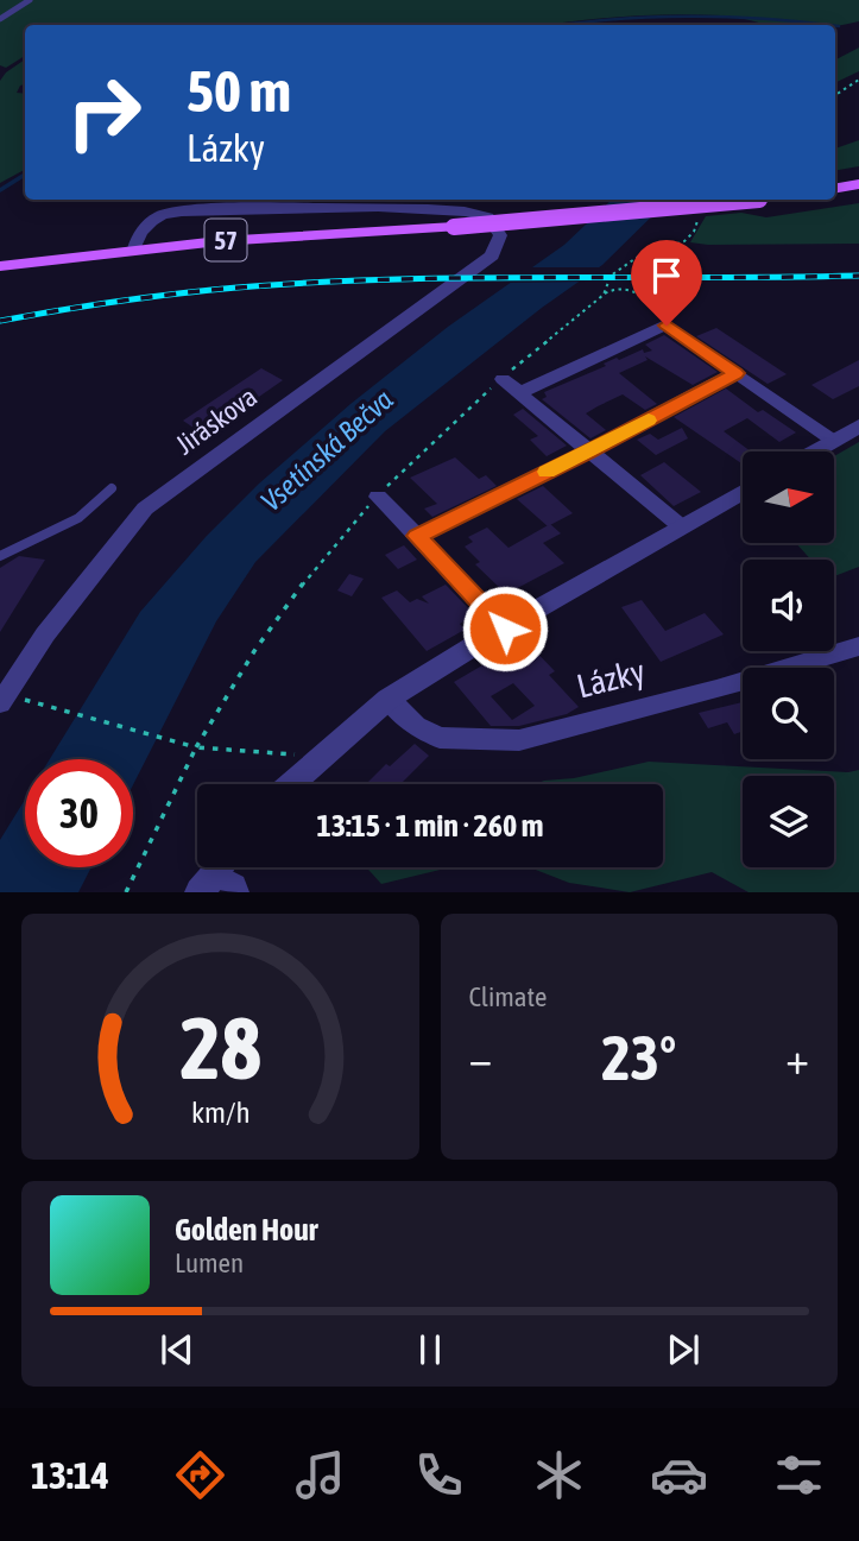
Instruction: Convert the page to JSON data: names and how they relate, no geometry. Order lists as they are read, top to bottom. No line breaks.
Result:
{"streets":{"main road":["57"],"street":["Jiráskova","Lázky"]},"water":["Vsetínská Bečva"],"north":"right","page":{"turn":["50 m","Lázky"],"limit":"30","trip":"13:15 · 1 min · 260 m","tile":"Climate","heat":["−","23°","+"],"song":["Golden Hour","Lumen"],"tabs":"13:14","gauge":["28","km/h"]}}
